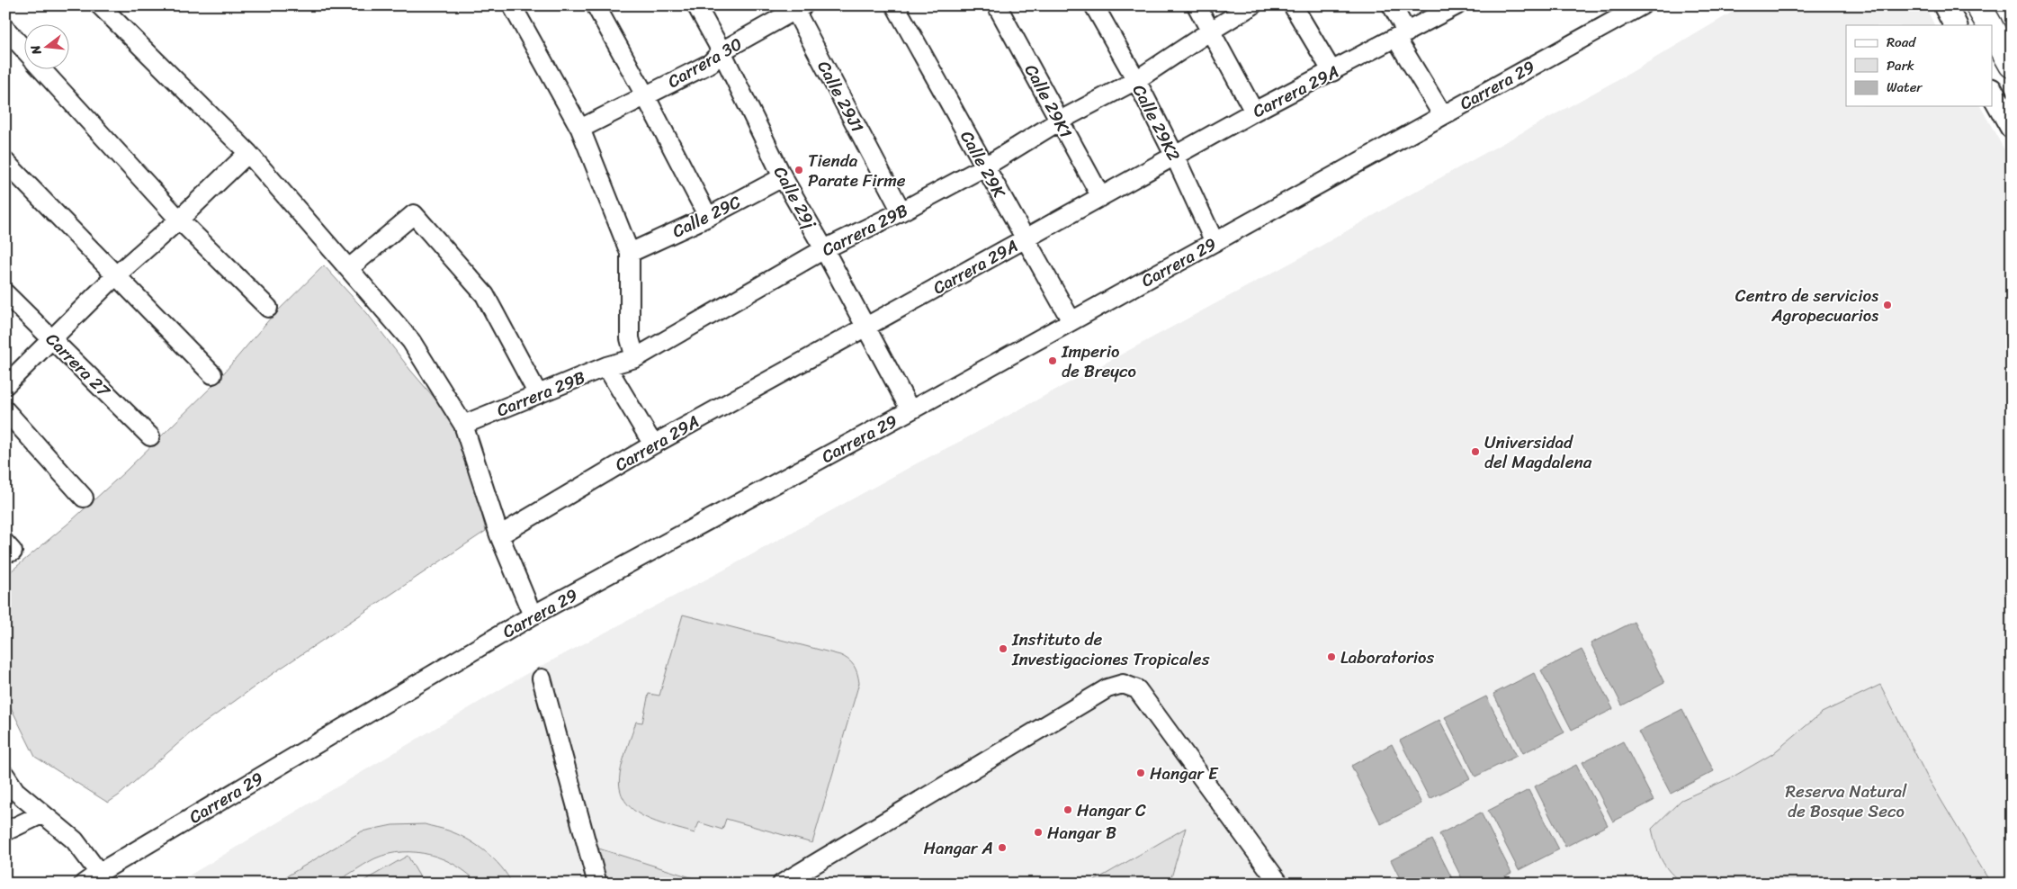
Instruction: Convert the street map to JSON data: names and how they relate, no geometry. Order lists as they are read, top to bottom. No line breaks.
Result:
{"streets":{"street":["Carrera 30","Carrera 29","Carrera 29A","Calle 29J1","Calle 29K1","Calle 29K2","Calle 29K","Calle 29j","Calle 29C","Carrera 29B","Carrera 27"]},"crossings":[["Carrera 30","Calle 29J1"],["Carrera 30","Calle 29j"],["Carrera 29","Calle 29K2"],["Carrera 29","Calle 29K"],["Carrera 29","Calle 29j"],["Carrera 29A","Calle 29K1"],["Carrera 29A","Calle 29K2"],["Carrera 29A","Calle 29K"],["Carrera 29A","Calle 29j"],["Calle 29J1","Carrera 29B"],["Calle 29K1","Carrera 29B"],["Calle 29K2","Carrera 29B"],["Calle 29K","Carrera 29B"],["Calle 29j","Calle 29C"],["Calle 29j","Carrera 29B"]],"parks":["Reserva Natural de Bosque Seco"],"places":["Tienda Parate Firme","Centro de servicios Agropecuarios","Imperio de Breyco","Universidad del Magdalena","Instituto de Investigaciones Tropicales","Laboratorios","Hangar E","Hangar C","Hangar B","Hangar A"],"legend":["Road","Park","Water"],"north":"left"}
